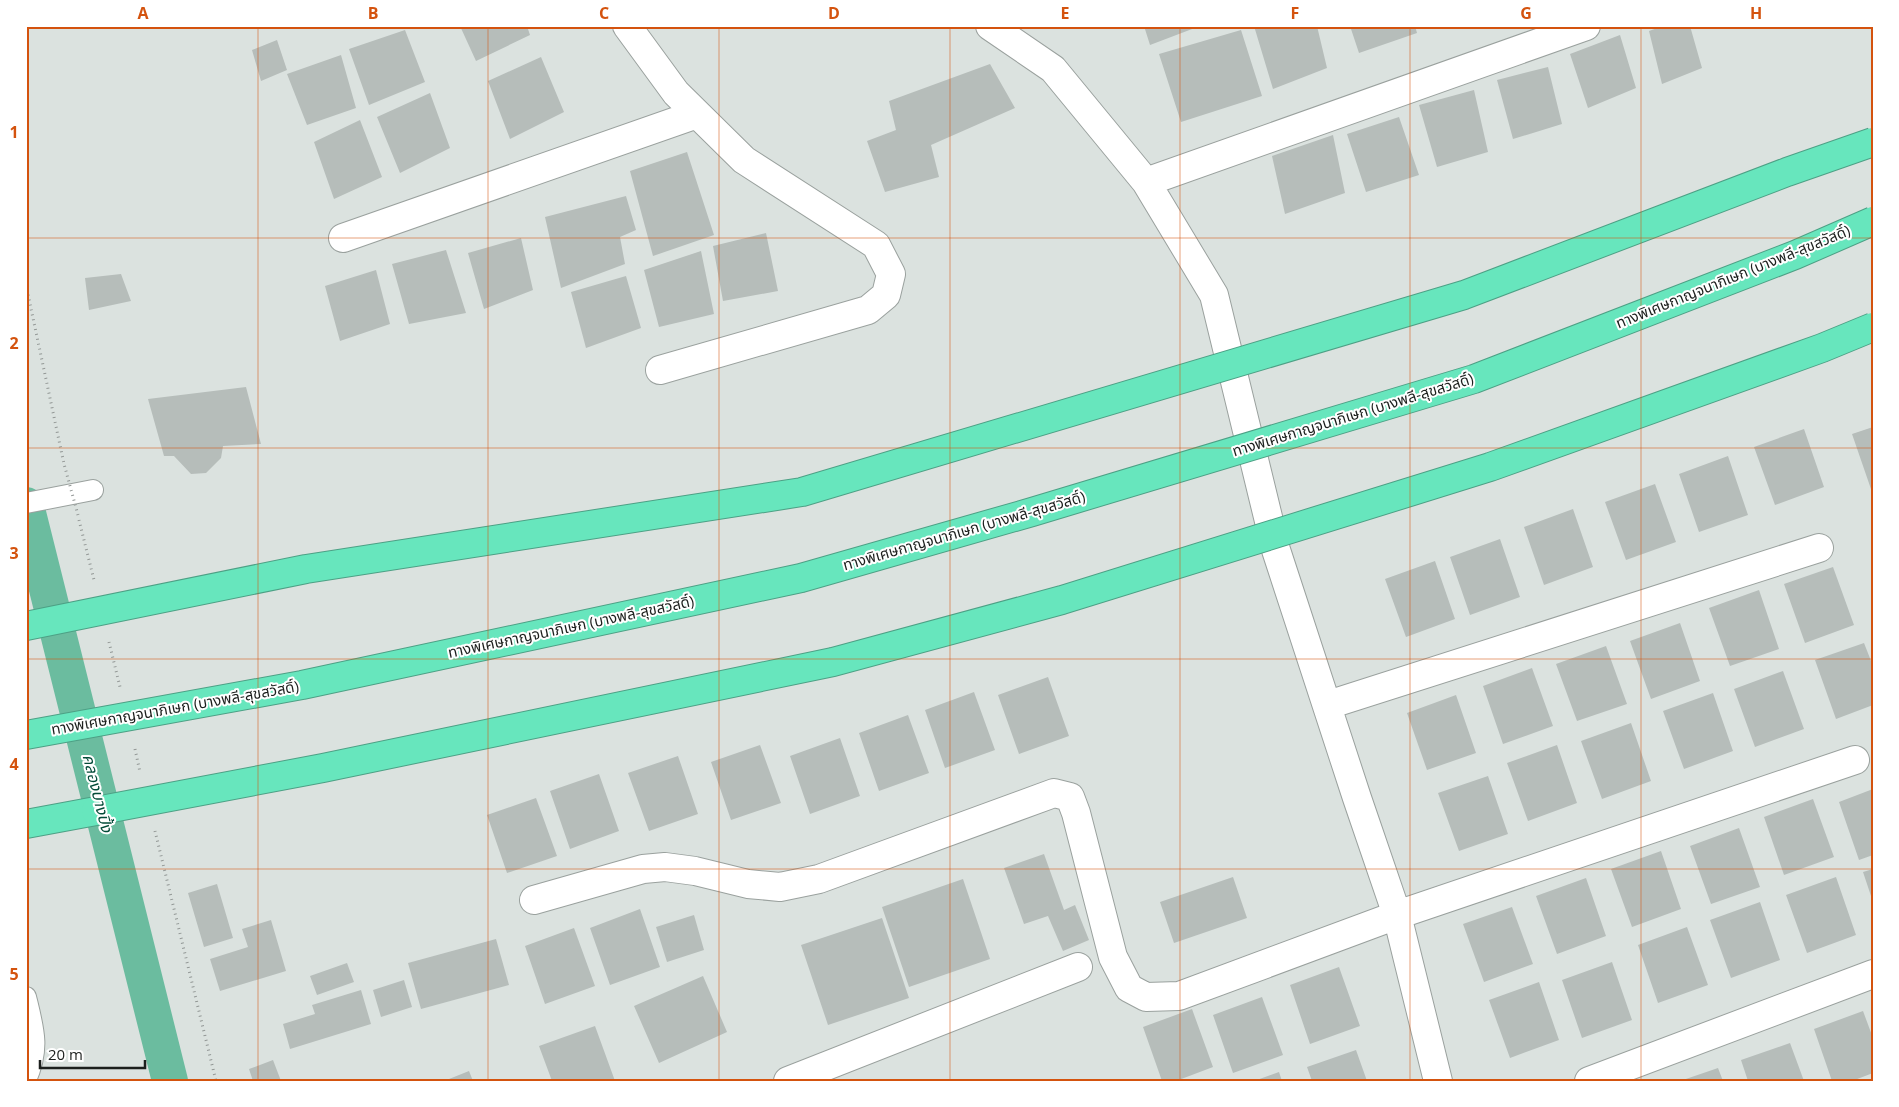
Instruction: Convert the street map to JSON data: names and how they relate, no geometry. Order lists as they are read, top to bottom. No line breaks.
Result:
{"streets":{"highway":["ทางพิเศษกาญจนาภิเษก (บางพลี-สุขสวัสดิ์)"]},"water":["คลองบางปิ้ง"],"scale_bar":"20 m","grid":{"columns":["A","B","C","D","E","F","G","H"],"rows":["1","2","3","4","5"]}}
